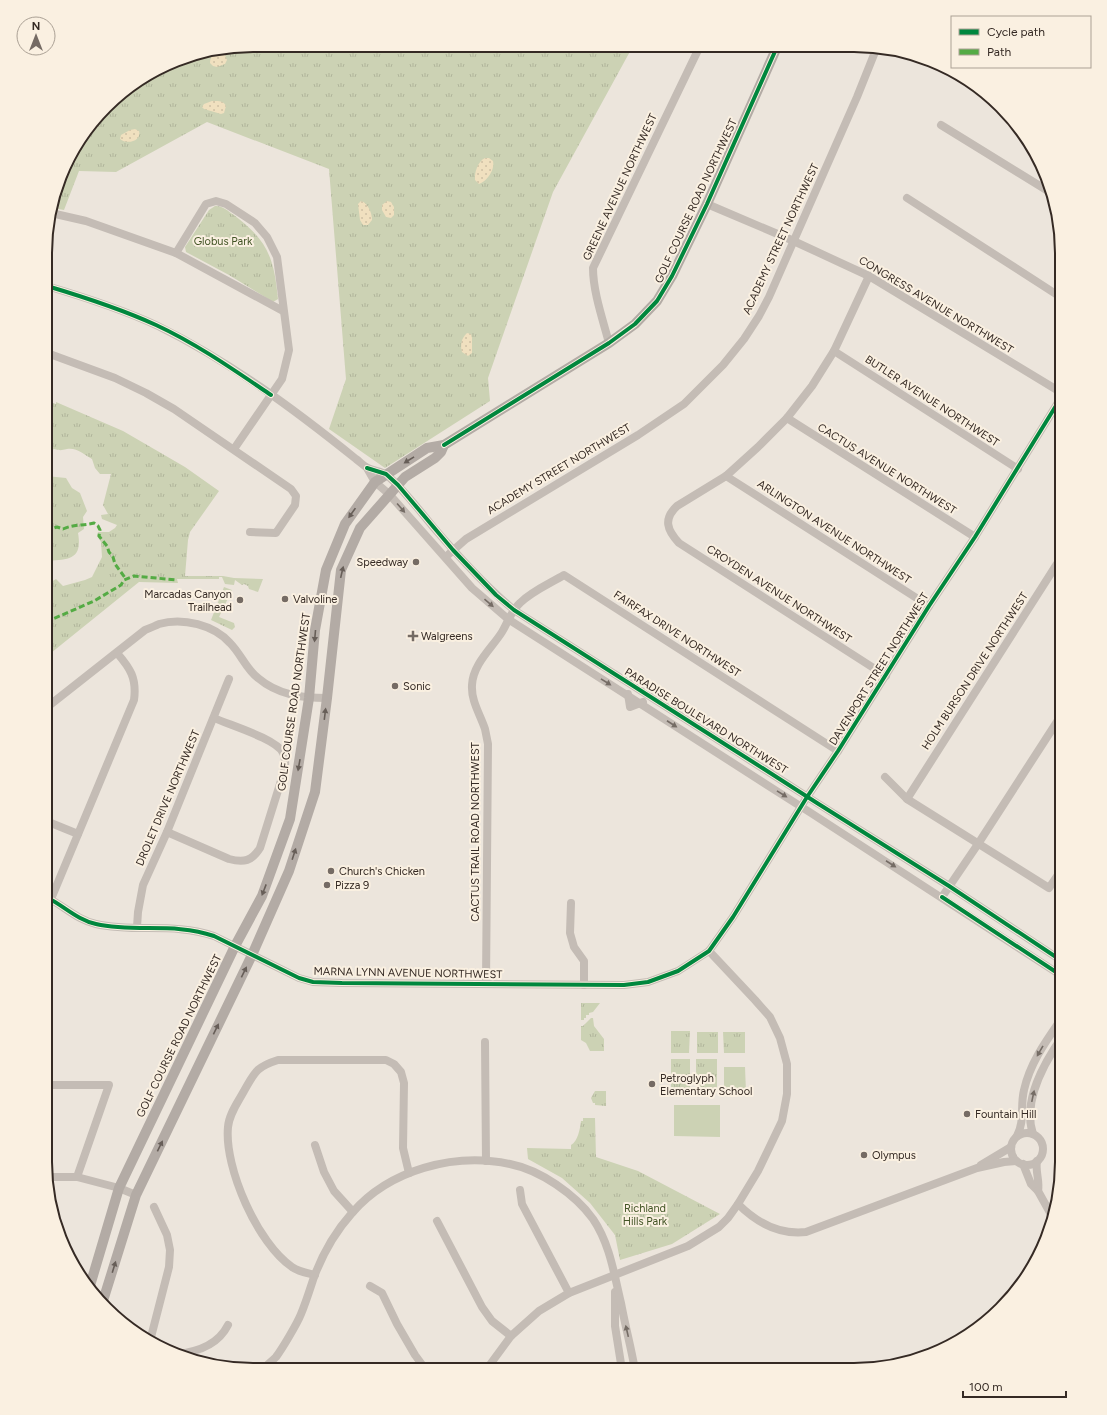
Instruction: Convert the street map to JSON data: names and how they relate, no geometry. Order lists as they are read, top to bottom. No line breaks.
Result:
{"streets":{"main road":["GOLF COURSE ROAD NORTHWEST"],"street":["GREENE AVENUE NORTHWEST","ACADEMY STREET NORTHWEST","CONGRESS AVENUE NORTHWEST","BUTLER AVENUE NORTHWEST","CACTUS AVENUE NORTHWEST","ARLINGTON AVENUE NORTHWEST","CROYDEN AVENUE NORTHWEST","FAIRFAX DRIVE NORTHWEST","DAVENPORT STREET NORTHWEST","HOLM BURSON DRIVE NORTHWEST","PARADISE BOULEVARD NORTHWEST","DROLET DRIVE NORTHWEST","CACTUS TRAIL ROAD NORTHWEST","MARNA LYNN AVENUE NORTHWEST"]},"crossings":[["GREENE AVENUE NORTHWEST","GOLF COURSE ROAD NORTHWEST"],["GOLF COURSE ROAD NORTHWEST","CONGRESS AVENUE NORTHWEST"],["GOLF COURSE ROAD NORTHWEST","PARADISE BOULEVARD NORTHWEST"],["GOLF COURSE ROAD NORTHWEST","MARNA LYNN AVENUE NORTHWEST"],["ACADEMY STREET NORTHWEST","CONGRESS AVENUE NORTHWEST"],["ACADEMY STREET NORTHWEST","PARADISE BOULEVARD NORTHWEST"],["BUTLER AVENUE NORTHWEST","DAVENPORT STREET NORTHWEST"],["CACTUS AVENUE NORTHWEST","DAVENPORT STREET NORTHWEST"],["ARLINGTON AVENUE NORTHWEST","CROYDEN AVENUE NORTHWEST"],["ARLINGTON AVENUE NORTHWEST","DAVENPORT STREET NORTHWEST"],["CROYDEN AVENUE NORTHWEST","DAVENPORT STREET NORTHWEST"],["FAIRFAX DRIVE NORTHWEST","DAVENPORT STREET NORTHWEST"],["FAIRFAX DRIVE NORTHWEST","PARADISE BOULEVARD NORTHWEST"],["FAIRFAX DRIVE NORTHWEST","CACTUS TRAIL ROAD NORTHWEST"],["DAVENPORT STREET NORTHWEST","PARADISE BOULEVARD NORTHWEST"],["DAVENPORT STREET NORTHWEST","MARNA LYNN AVENUE NORTHWEST"],["PARADISE BOULEVARD NORTHWEST","CACTUS TRAIL ROAD NORTHWEST"],["DROLET DRIVE NORTHWEST","MARNA LYNN AVENUE NORTHWEST"],["CACTUS TRAIL ROAD NORTHWEST","MARNA LYNN AVENUE NORTHWEST"]],"parks":["Globus Park","Richland Hills Park"],"places":{"other":["Speedway","Valvoline","Marcadas Canyon Trailhead","Sonic","Church's Chicken","Pizza 9","Petroglyph Elementary School","Fountain Hill","Olympus"],"health":["Walgreens"]},"legend":["Cycle path","Path"],"scale_bar":"100 m","north":"top"}
